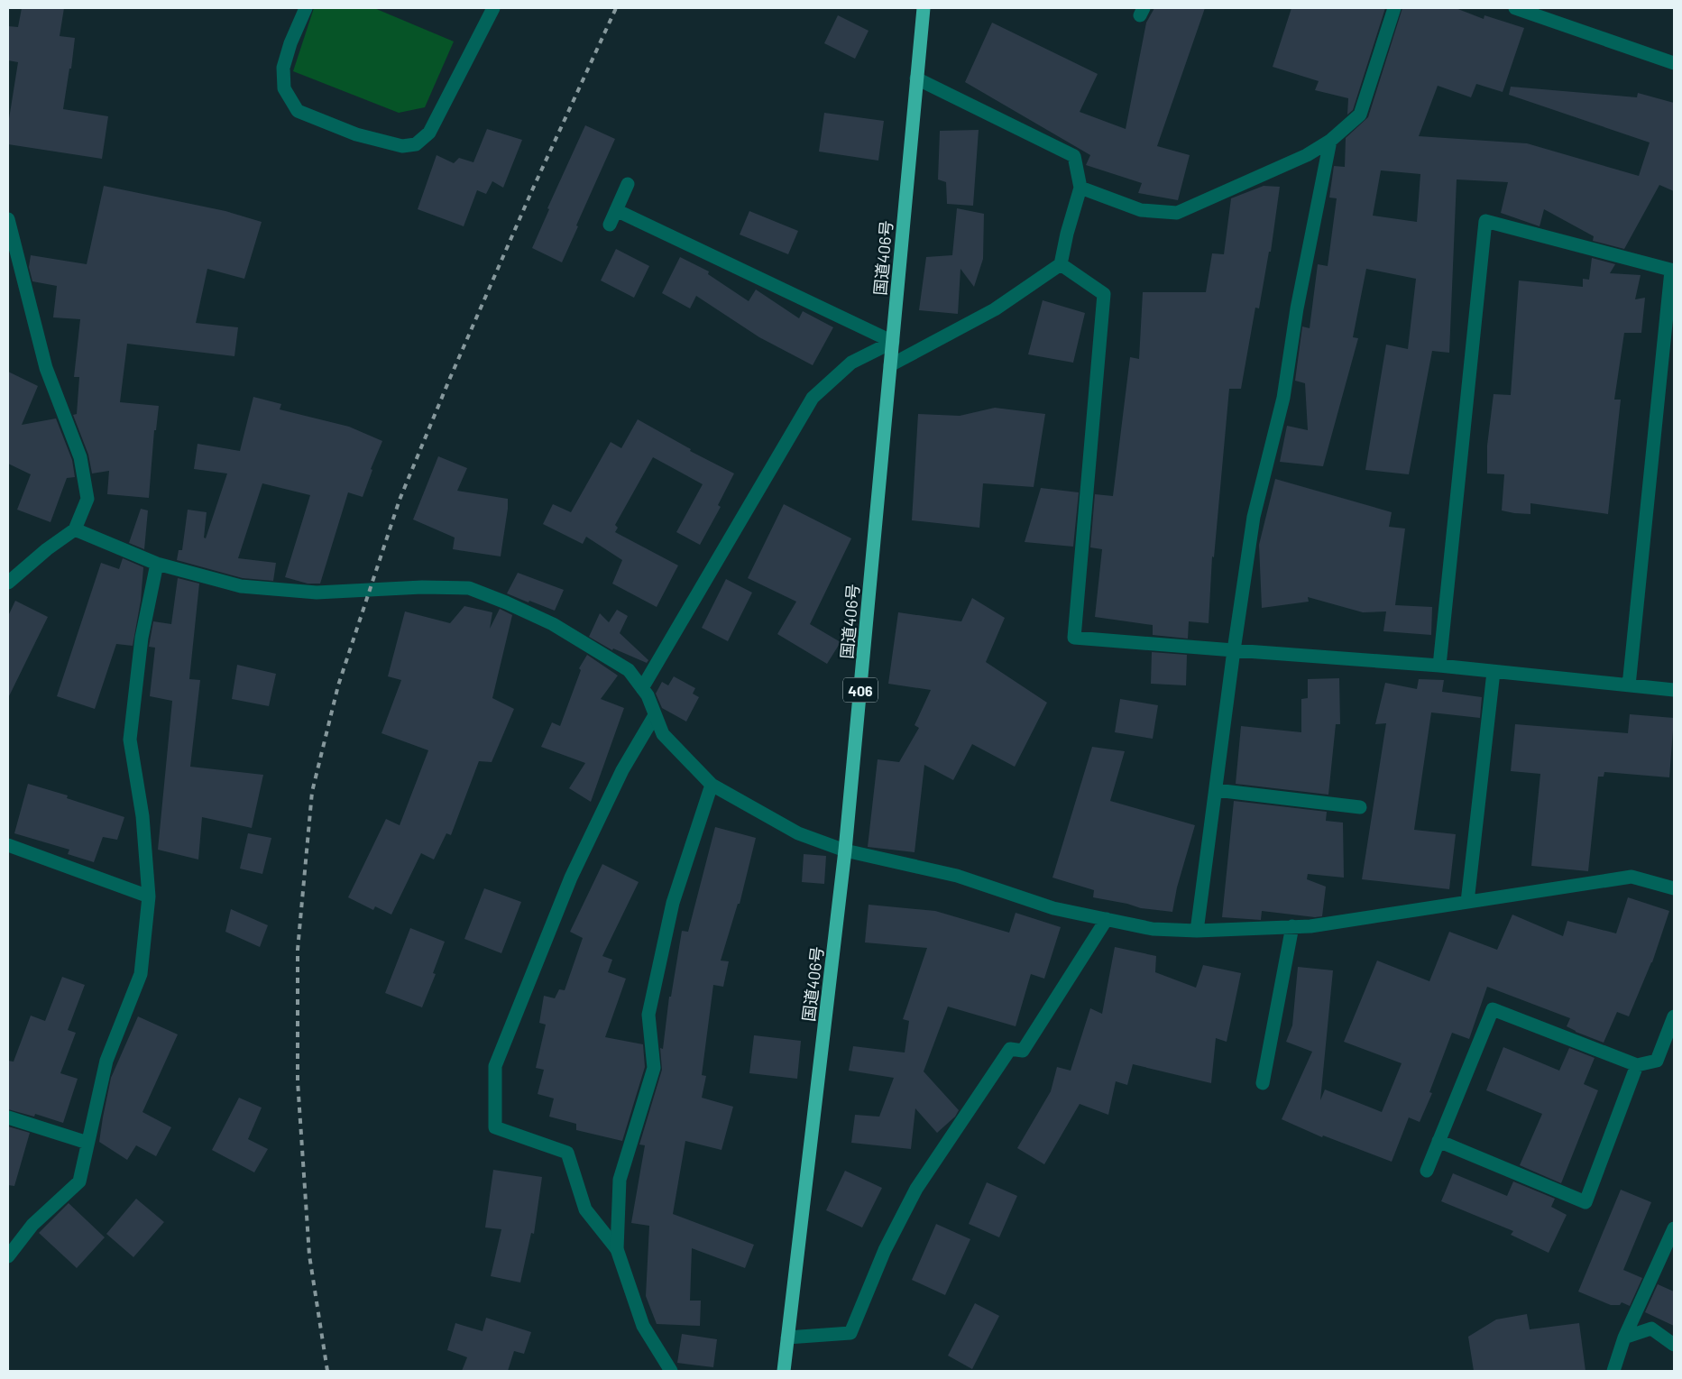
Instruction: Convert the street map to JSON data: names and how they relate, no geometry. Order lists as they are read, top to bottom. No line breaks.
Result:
{"streets":{"highway":["国道406号","406"]}}
